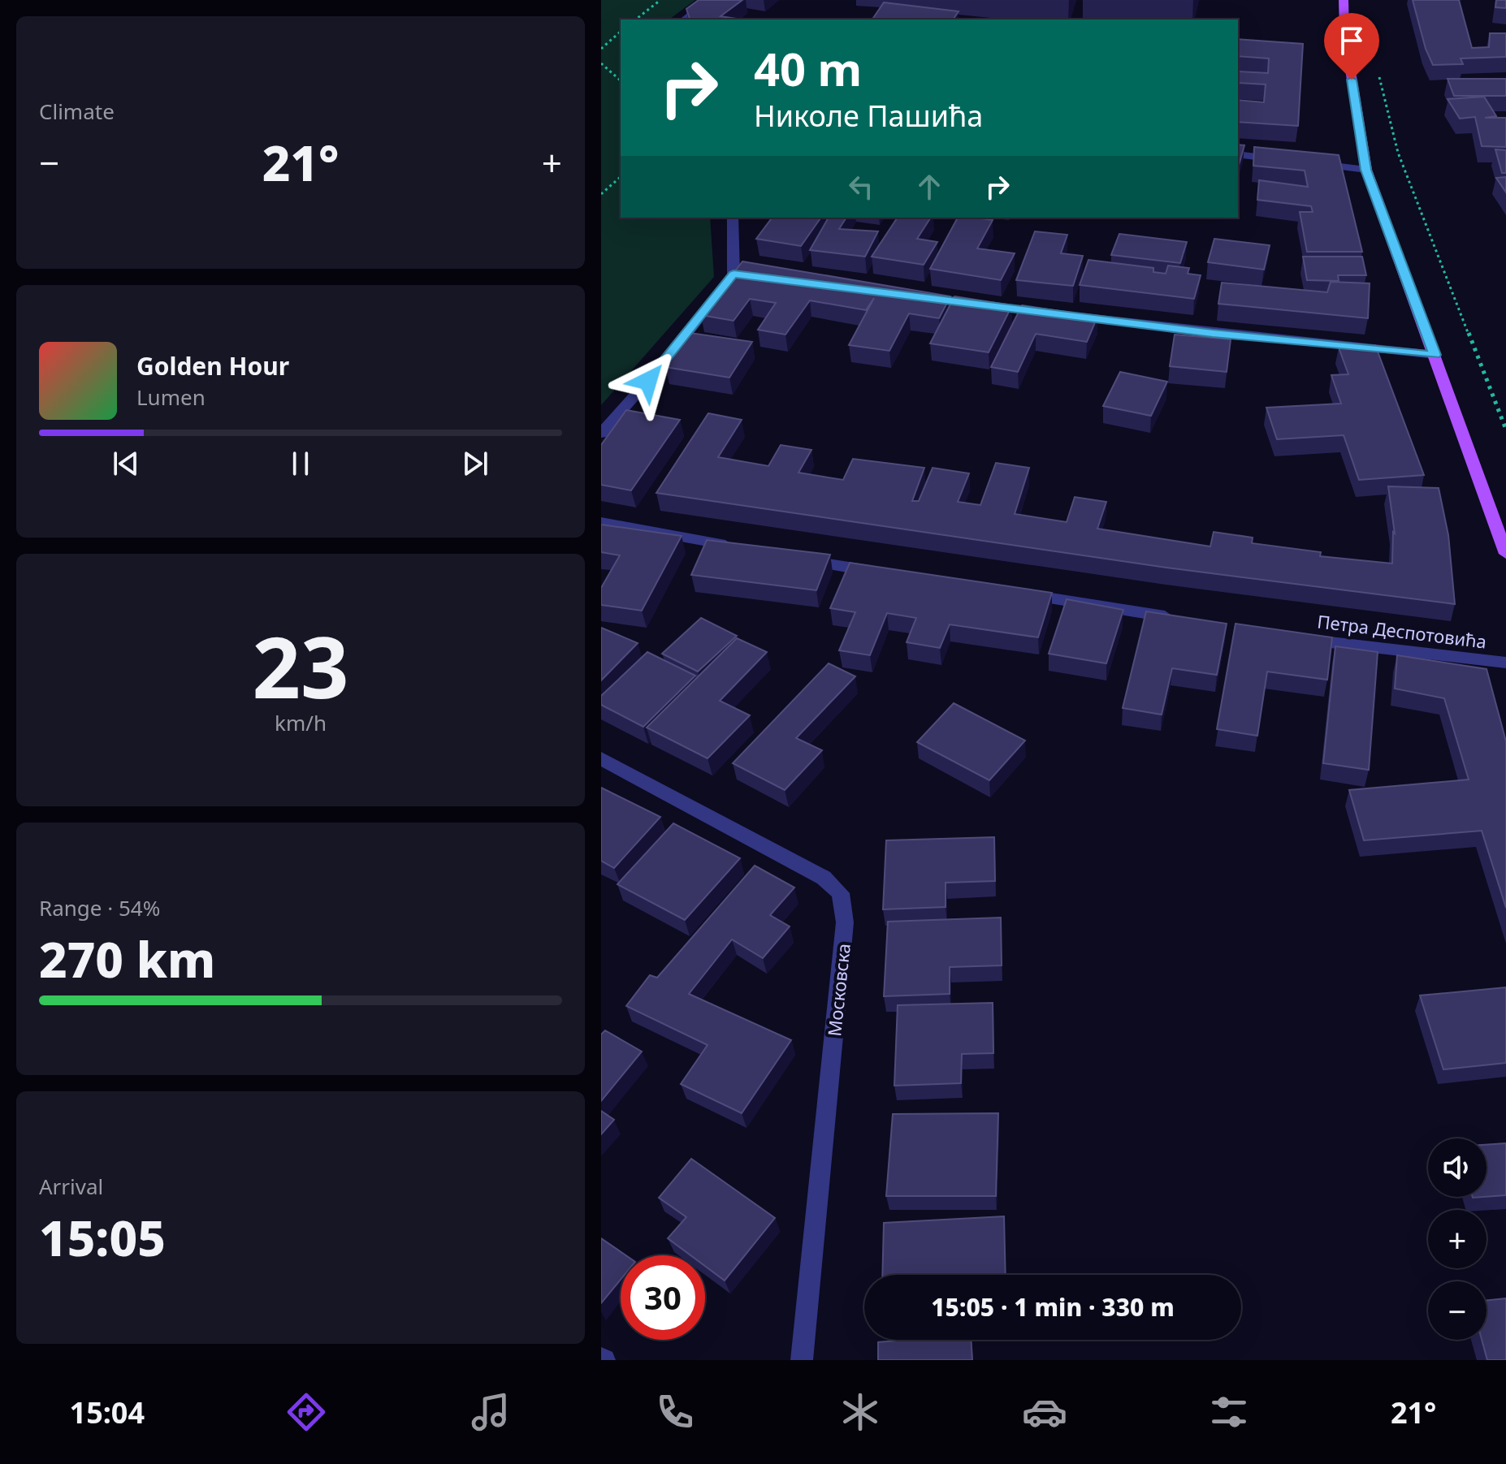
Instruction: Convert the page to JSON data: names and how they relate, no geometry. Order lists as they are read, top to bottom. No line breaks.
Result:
{"streets":{"street":["Петра Деспотовића","Московска"]},"page":{"tile":["Climate",["23","km/h"],["Range · 54%","270 km"],["Arrival","15:05"]],"turn":["40 m","Николе Пашића"],"heat":["−","21°","+"],"song":["Golden Hour","Lumen"],"map_buttons":["+","−"],"limit":"30","trip":"15:05 · 1 min · 330 m","tabs":["15:04","21°"]}}
